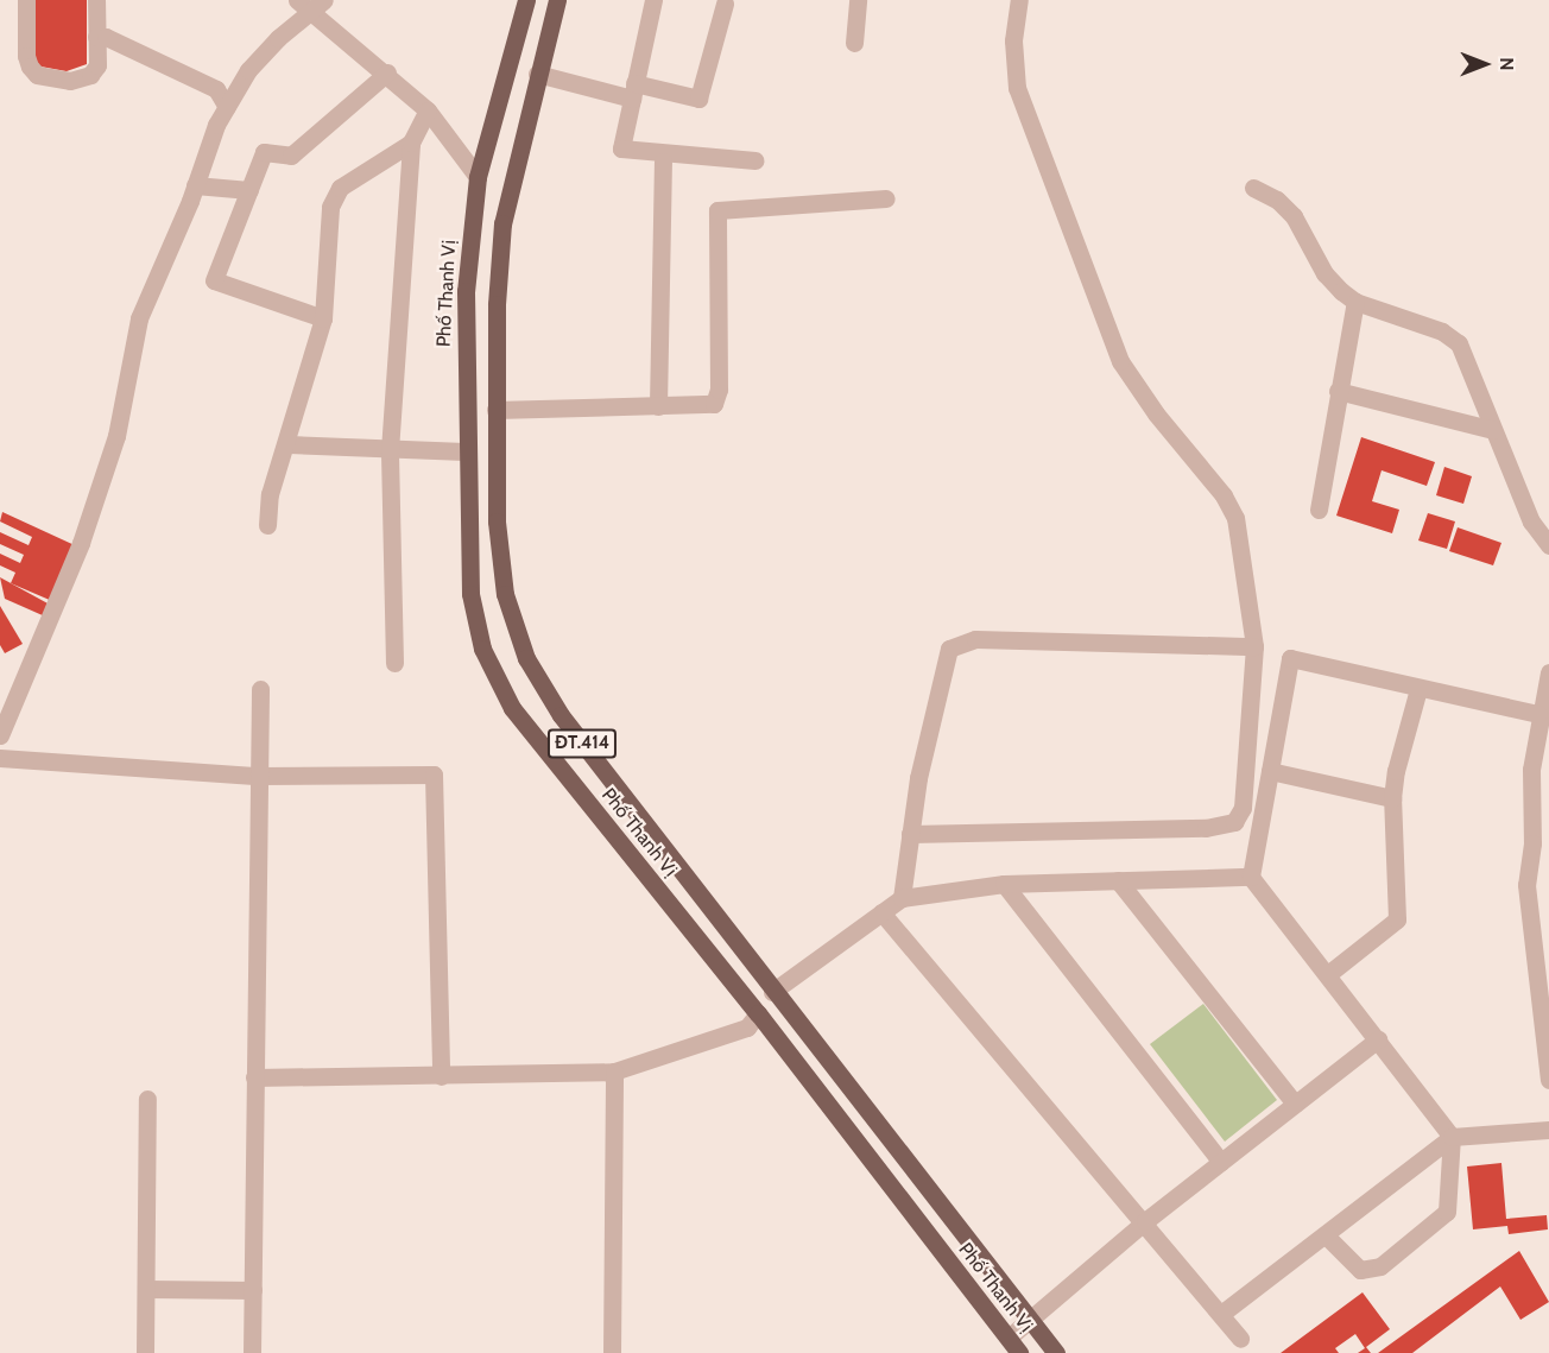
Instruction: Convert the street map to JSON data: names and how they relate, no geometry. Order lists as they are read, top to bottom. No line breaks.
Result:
{"streets":{"main road":["Phố Thanh Vị","ĐT.414"]},"north":"right"}
